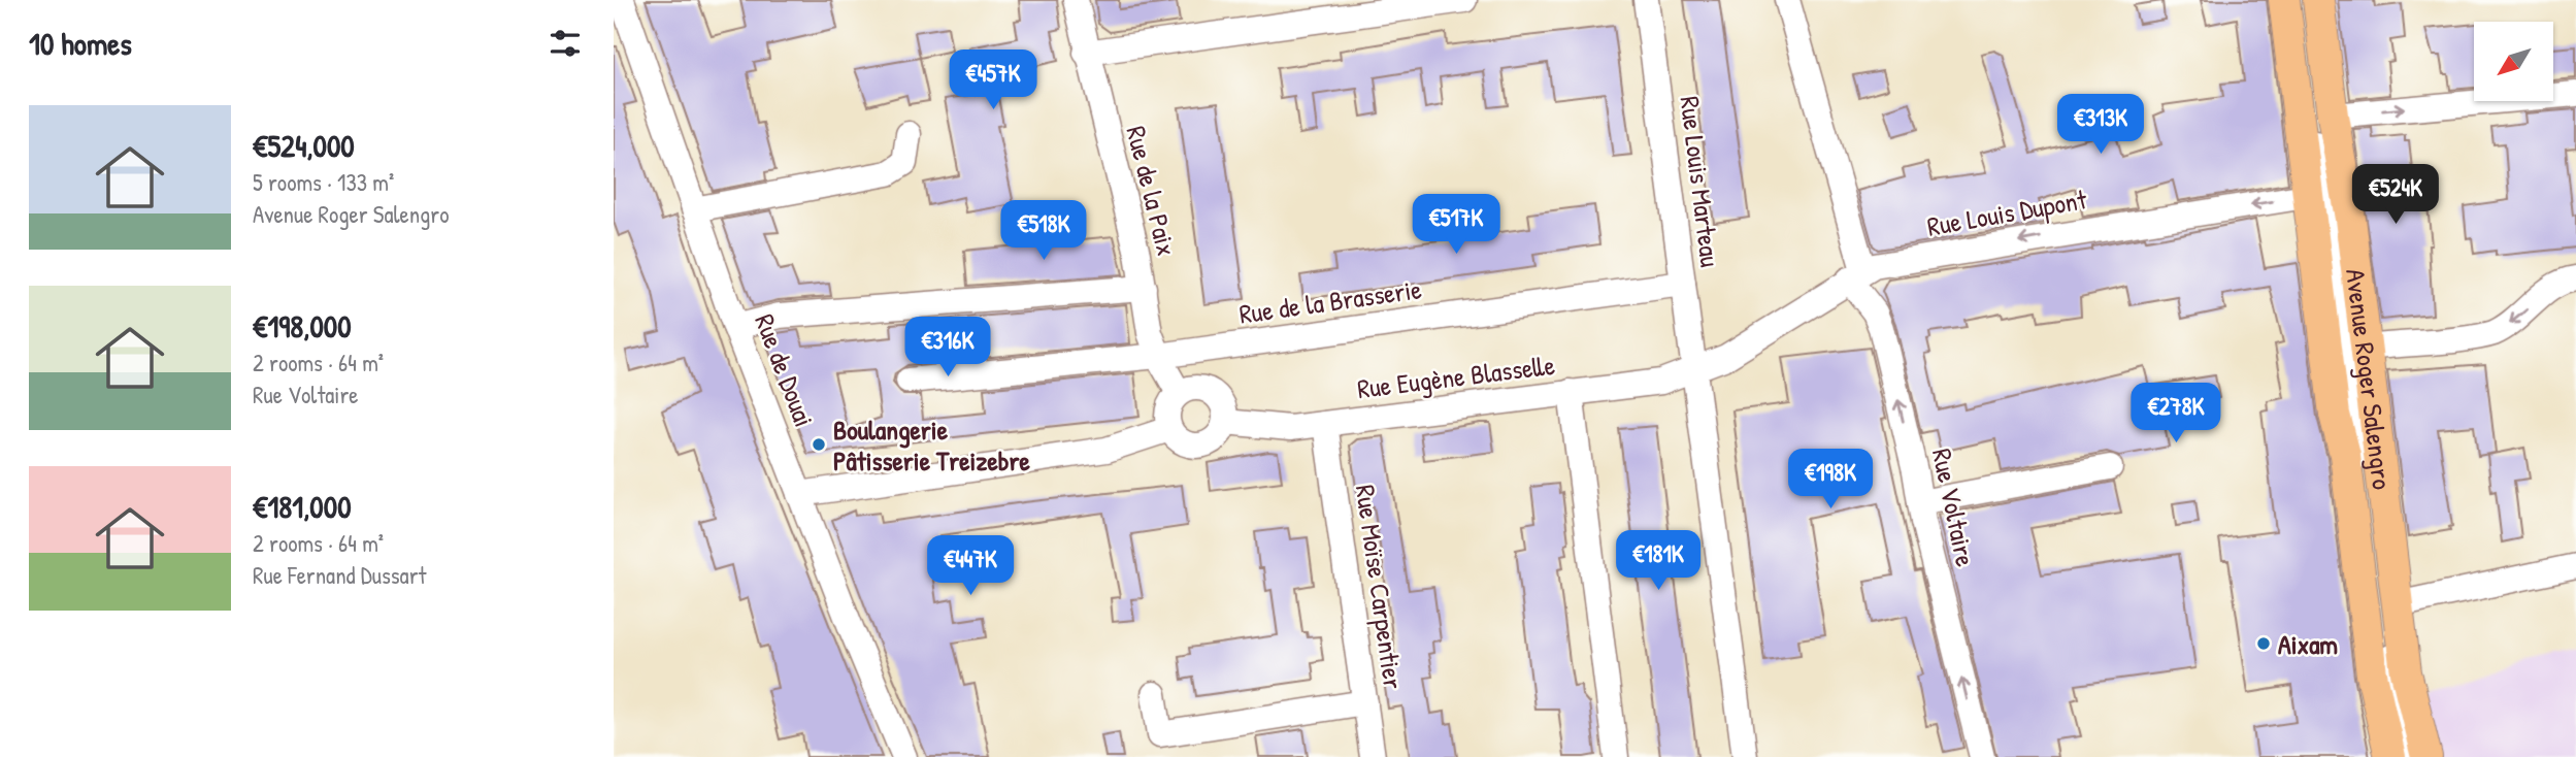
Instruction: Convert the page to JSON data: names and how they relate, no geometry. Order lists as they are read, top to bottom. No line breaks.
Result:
{"streets":{"main road":["Avenue Roger Salengro"],"street":["Rue Louis Marteau","Rue de la Paix","Rue Louis Dupont","Rue de la Brasserie","Rue de Douai","Rue Eugène Blasselle","Rue Voltaire","Rue Moïse Carpentier"]},"crossings":[["Rue Louis Marteau","Rue Louis Dupont"],["Rue Louis Marteau","Rue de la Brasserie"],["Rue Louis Marteau","Rue Eugène Blasselle"],["Rue de la Paix","Rue de la Brasserie"],["Rue de la Paix","Rue Eugène Blasselle"],["Rue Louis Dupont","Rue Eugène Blasselle"],["Rue Louis Dupont","Avenue Roger Salengro"],["Rue Louis Dupont","Rue Voltaire"],["Rue Eugène Blasselle","Rue Moïse Carpentier"]],"one_way":["Rue Louis Dupont","Rue Voltaire"],"places":["Boulangerie Pâtisserie Treizebre","Aixam"],"north":"bottom left","page":{"heading":"10 homes","price":["€457K","€313K","€524K","€517K","€518K","€316K","€278K","€198K","€181K","€447K"],"list":[{"name":"€524,000","note":"5 rooms · 133 m² · Avenue Roger Salengro"},{"name":"€198,000","note":"2 rooms · 64 m² · Rue Voltaire"},{"name":"€181,000","note":"2 rooms · 64 m² · Rue Fernand Dussart"}]}}
